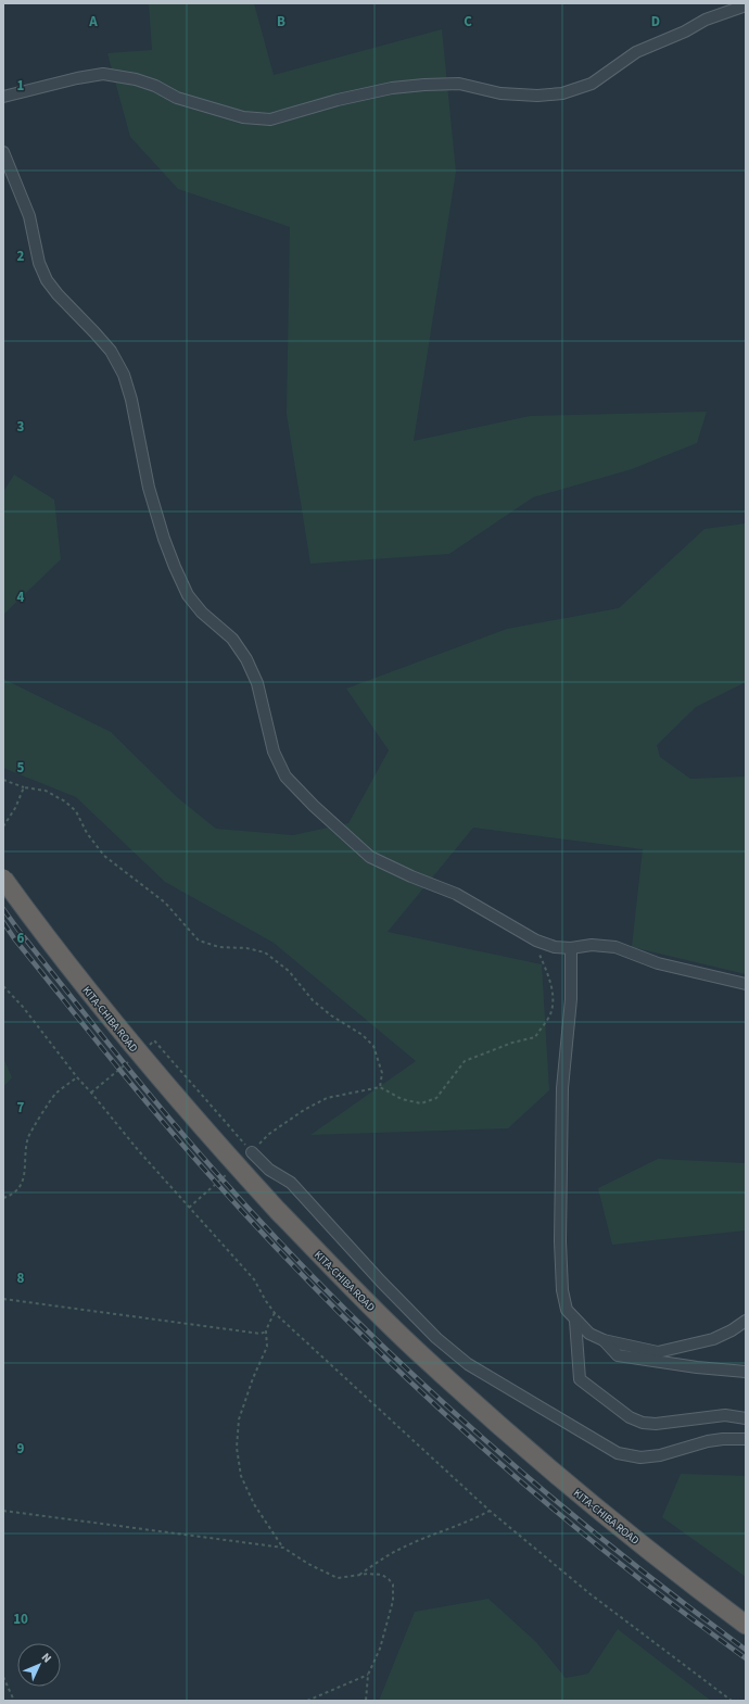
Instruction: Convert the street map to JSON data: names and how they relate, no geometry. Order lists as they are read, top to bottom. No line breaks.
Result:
{"streets":{"highway":["KITA-CHIBA ROAD"]},"north":"top right","grid":{"columns":["A","B","C","D"],"rows":["1","2","3","4","5","6","7","8","9","10"]}}
